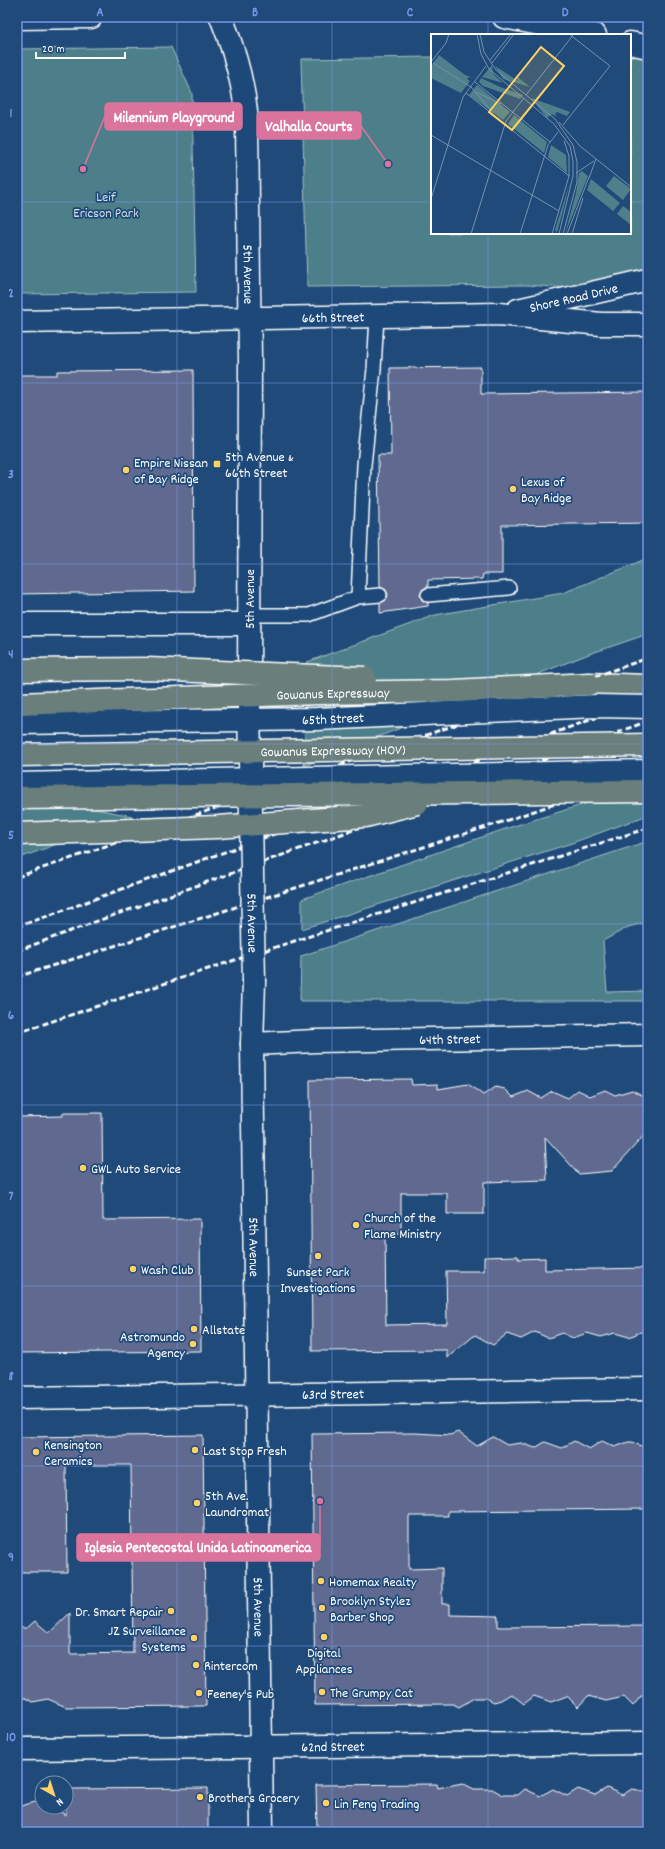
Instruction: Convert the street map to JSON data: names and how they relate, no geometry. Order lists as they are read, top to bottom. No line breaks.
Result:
{"streets":{"highway":["Gowanus Expressway","Gowanus Expressway (HOV)"],"street":["5th Avenue","Shore Road Drive","66th Street","65th Street","64th Street","63rd Street","62nd Street"]},"crossings":[["5th Avenue","66th Street"],["5th Avenue","65th Street"],["5th Avenue","64th Street"],["5th Avenue","63rd Street"],["5th Avenue","62nd Street"],["Shore Road Drive","66th Street"]],"parks":["Leif Ericson Park"],"places":{"other":["Valhalla Courts","Milennium Playground","Empire Nissan of Bay Ridge","Lexus of Bay Ridge","GWL Auto Service","Church of the Flame Ministry","Sunset Park Investigations","Wash Club","Allstate","Astromundo Agency","Last Stop Fresh","Kensington Ceramics","Iglesia Pentecostal Unida Latinoamerica","5th Ave. Laundromat","Homemax Realty","Brooklyn Stylez Barber Shop","Dr. Smart Repair","Digital Appliances","JZ Surveillance Systems","Rintercom","The Grumpy Cat","Feeney's Pub","Brothers Grocery","Lin Feng Trading"],"transit":["5th Avenue & 66th Street"]},"scale_bar":"20 m","north":"bottom right","grid":{"columns":["A","B","C","D"],"rows":["1","2","3","4","5","6","7","8","9","10"]}}
